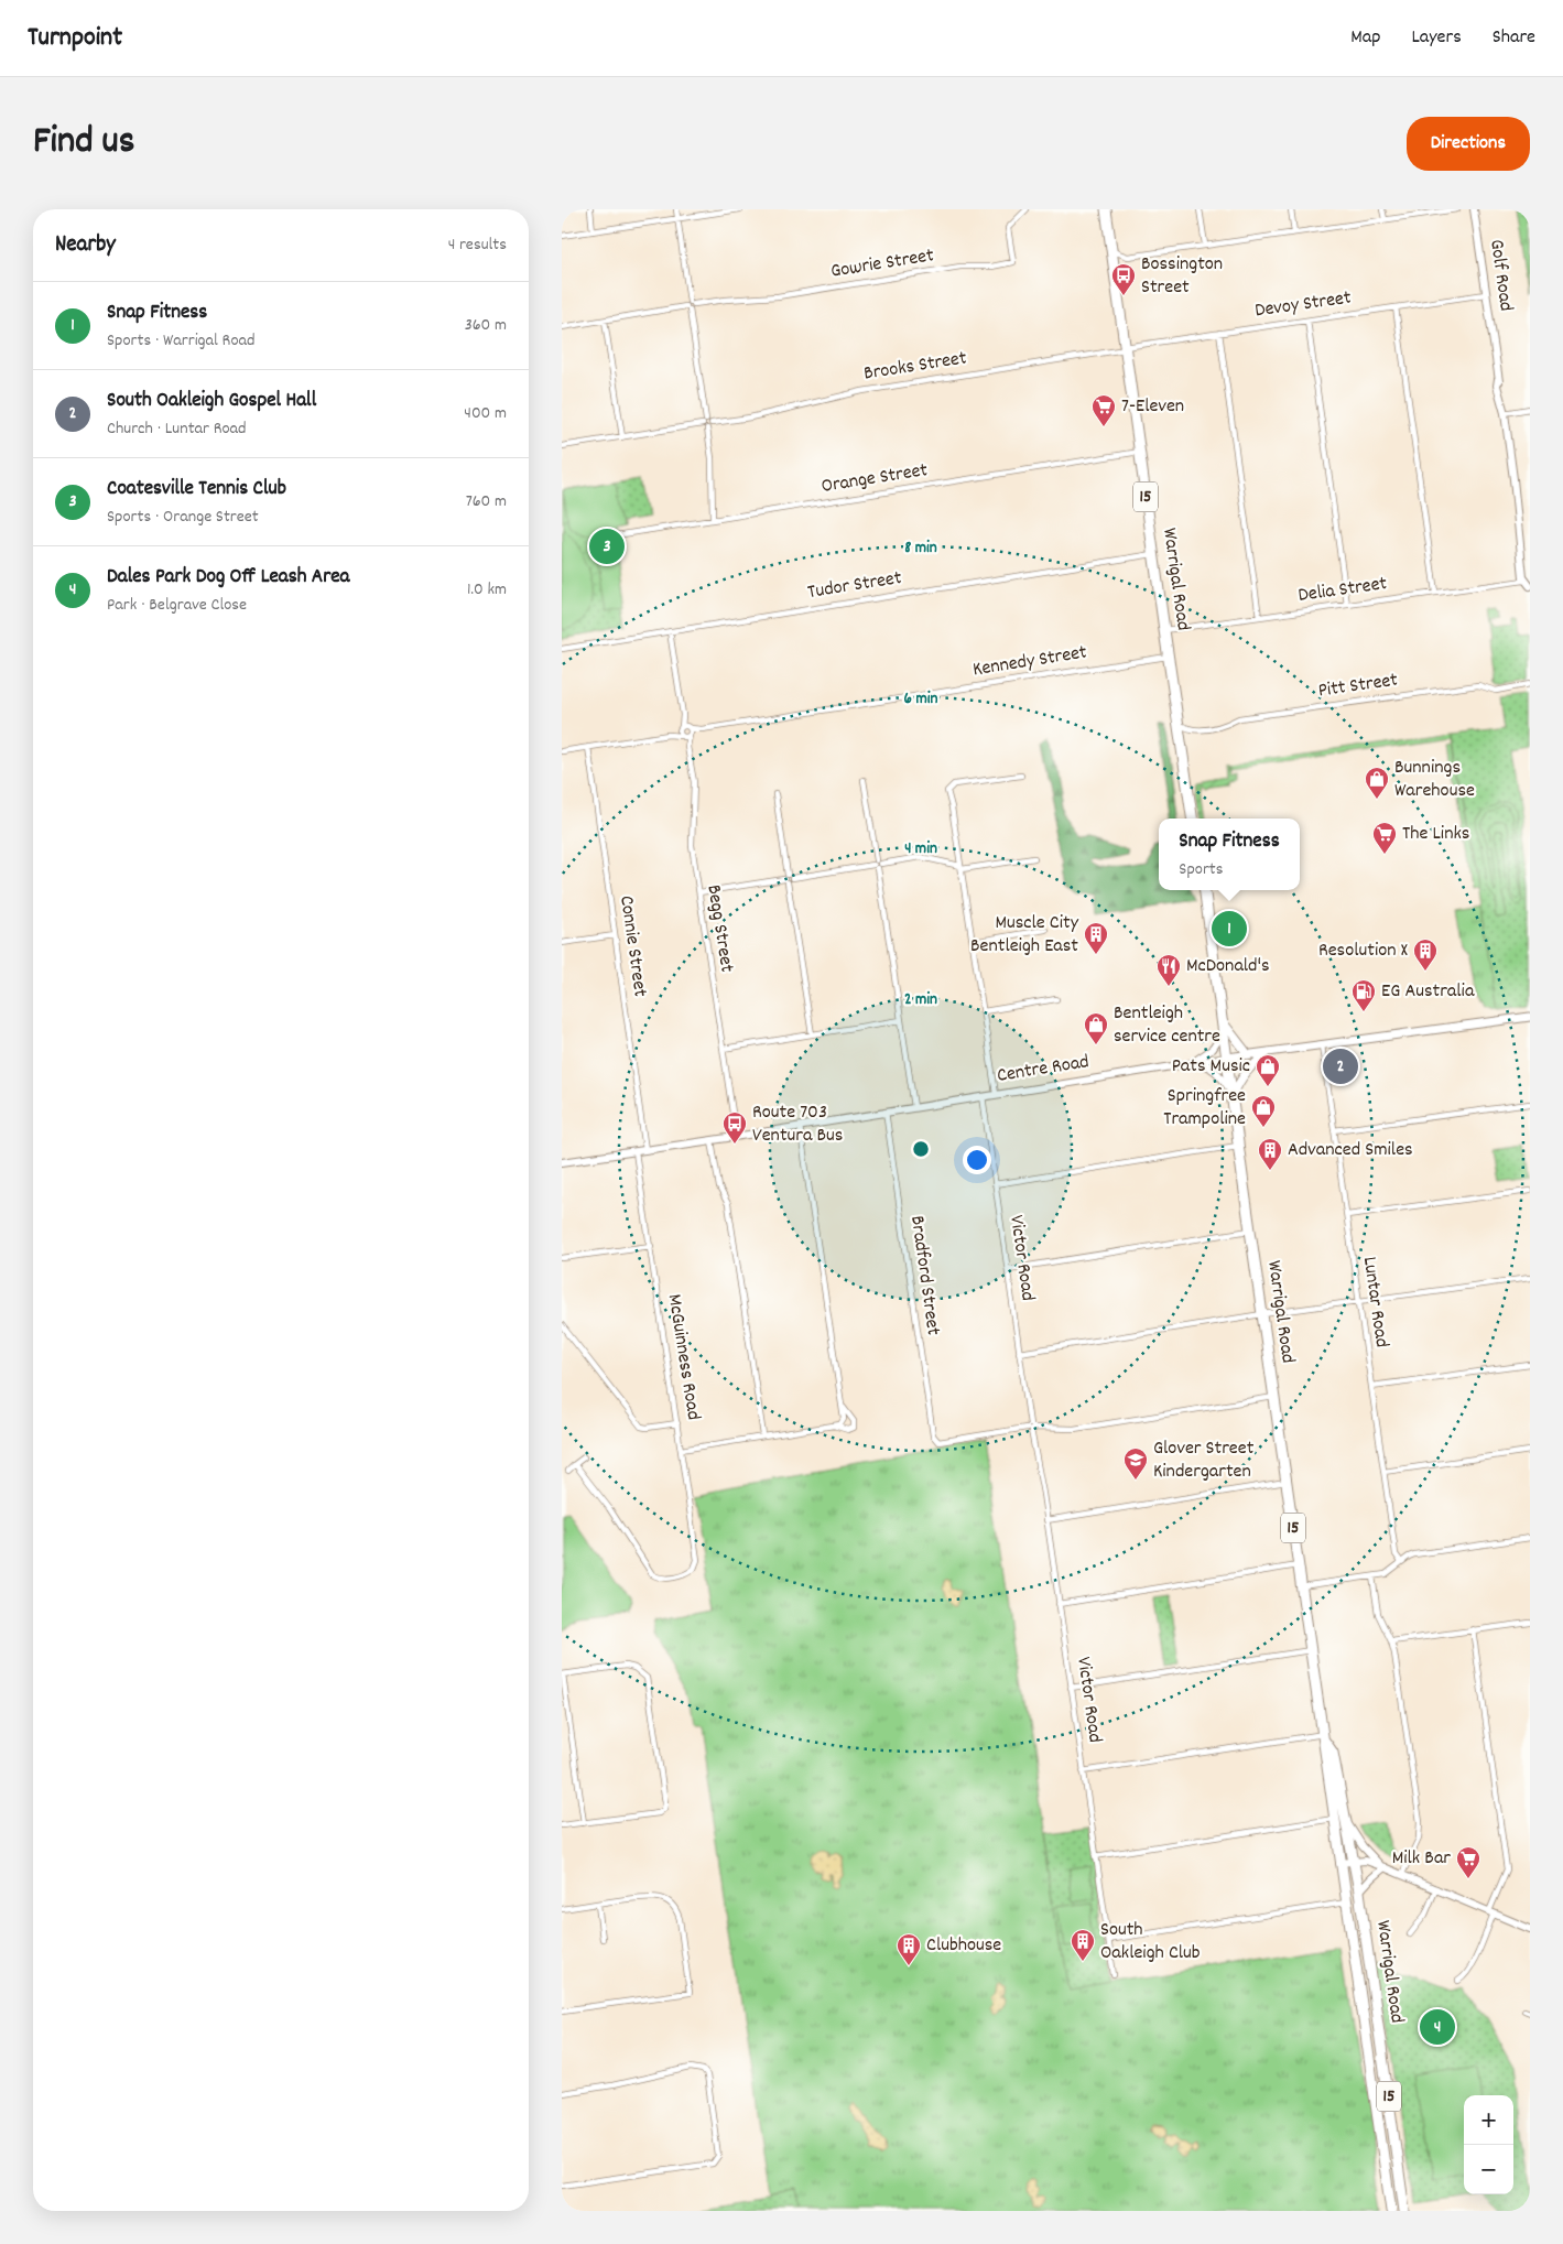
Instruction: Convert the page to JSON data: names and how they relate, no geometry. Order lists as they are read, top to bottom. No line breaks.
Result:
{"streets":{"highway":["15","Warrigal Road"],"main road":["Golf Road","Centre Road"],"street":["Gowrie Street","Devoy Street","Brooks Street","Orange Street","Tudor Street","Delia Street","Kennedy Street","Pitt Street","Begg Street","Connie Street","Victor Road","Bradford Street","Luntar Road","McGuinness Road"]},"crossings":[["Golf Road","Devoy Street"],["Golf Road","Delia Street"],["Devoy Street","Brooks Street"],["Devoy Street","Warrigal Road"],["Brooks Street","Warrigal Road"],["Orange Street","Warrigal Road"],["Warrigal Road","Tudor Street"],["Warrigal Road","Delia Street"],["Warrigal Road","Kennedy Street"],["Warrigal Road","Pitt Street"],["Warrigal Road","Centre Road"],["Kennedy Street","Begg Street"],["Kennedy Street","Connie Street"],["Begg Street","Centre Road"],["Connie Street","Centre Road"],["Centre Road","Victor Road"],["Centre Road","Bradford Street"],["Centre Road","Luntar Road"],["Centre Road","McGuinness Road"],["Victor Road","Bradford Street"]],"places":{"bus stop":["Bossington Street","Route 703 Ventura Bus"],"supermarket":["7-Eleven","The Links","Milk Bar"],"shop":["Bunnings Warehouse","Bentleigh service centre","Pats Music","Springfree Trampoline"],"building":["Muscle City Bentleigh East","Resolution X","Advanced Smiles","South Oakleigh Club","Clubhouse"],"restaurant":["McDonald's"],"fuel station":["EG Australia"],"school or university":["Glover Street Kindergarten"]},"page":{"header":"Turnpoint","nav":["Map","Layers","Share"],"title":"Find us","buttons":"Directions","heading":["Nearby","4 results"],"list":[{"mark":"1","name":"Snap Fitness","note":"Sports · Warrigal Road","value":"360 m"},{"mark":"2","name":"South Oakleigh Gospel Hall","note":"Church · Luntar Road","value":"400 m"},{"mark":"3","name":"Coatesville Tennis Club","note":"Sports · Orange Street","value":"760 m"},{"mark":"4","name":"Dales Park Dog Off Leash Area","note":"Park · Belgrave Close","value":"1.0 km"}],"pins":["3","1","2","4"],"popup":["Snap Fitness","Sports"],"map_buttons":["+","−"]},"rings":["8 min","6 min","4 min","2 min"]}
